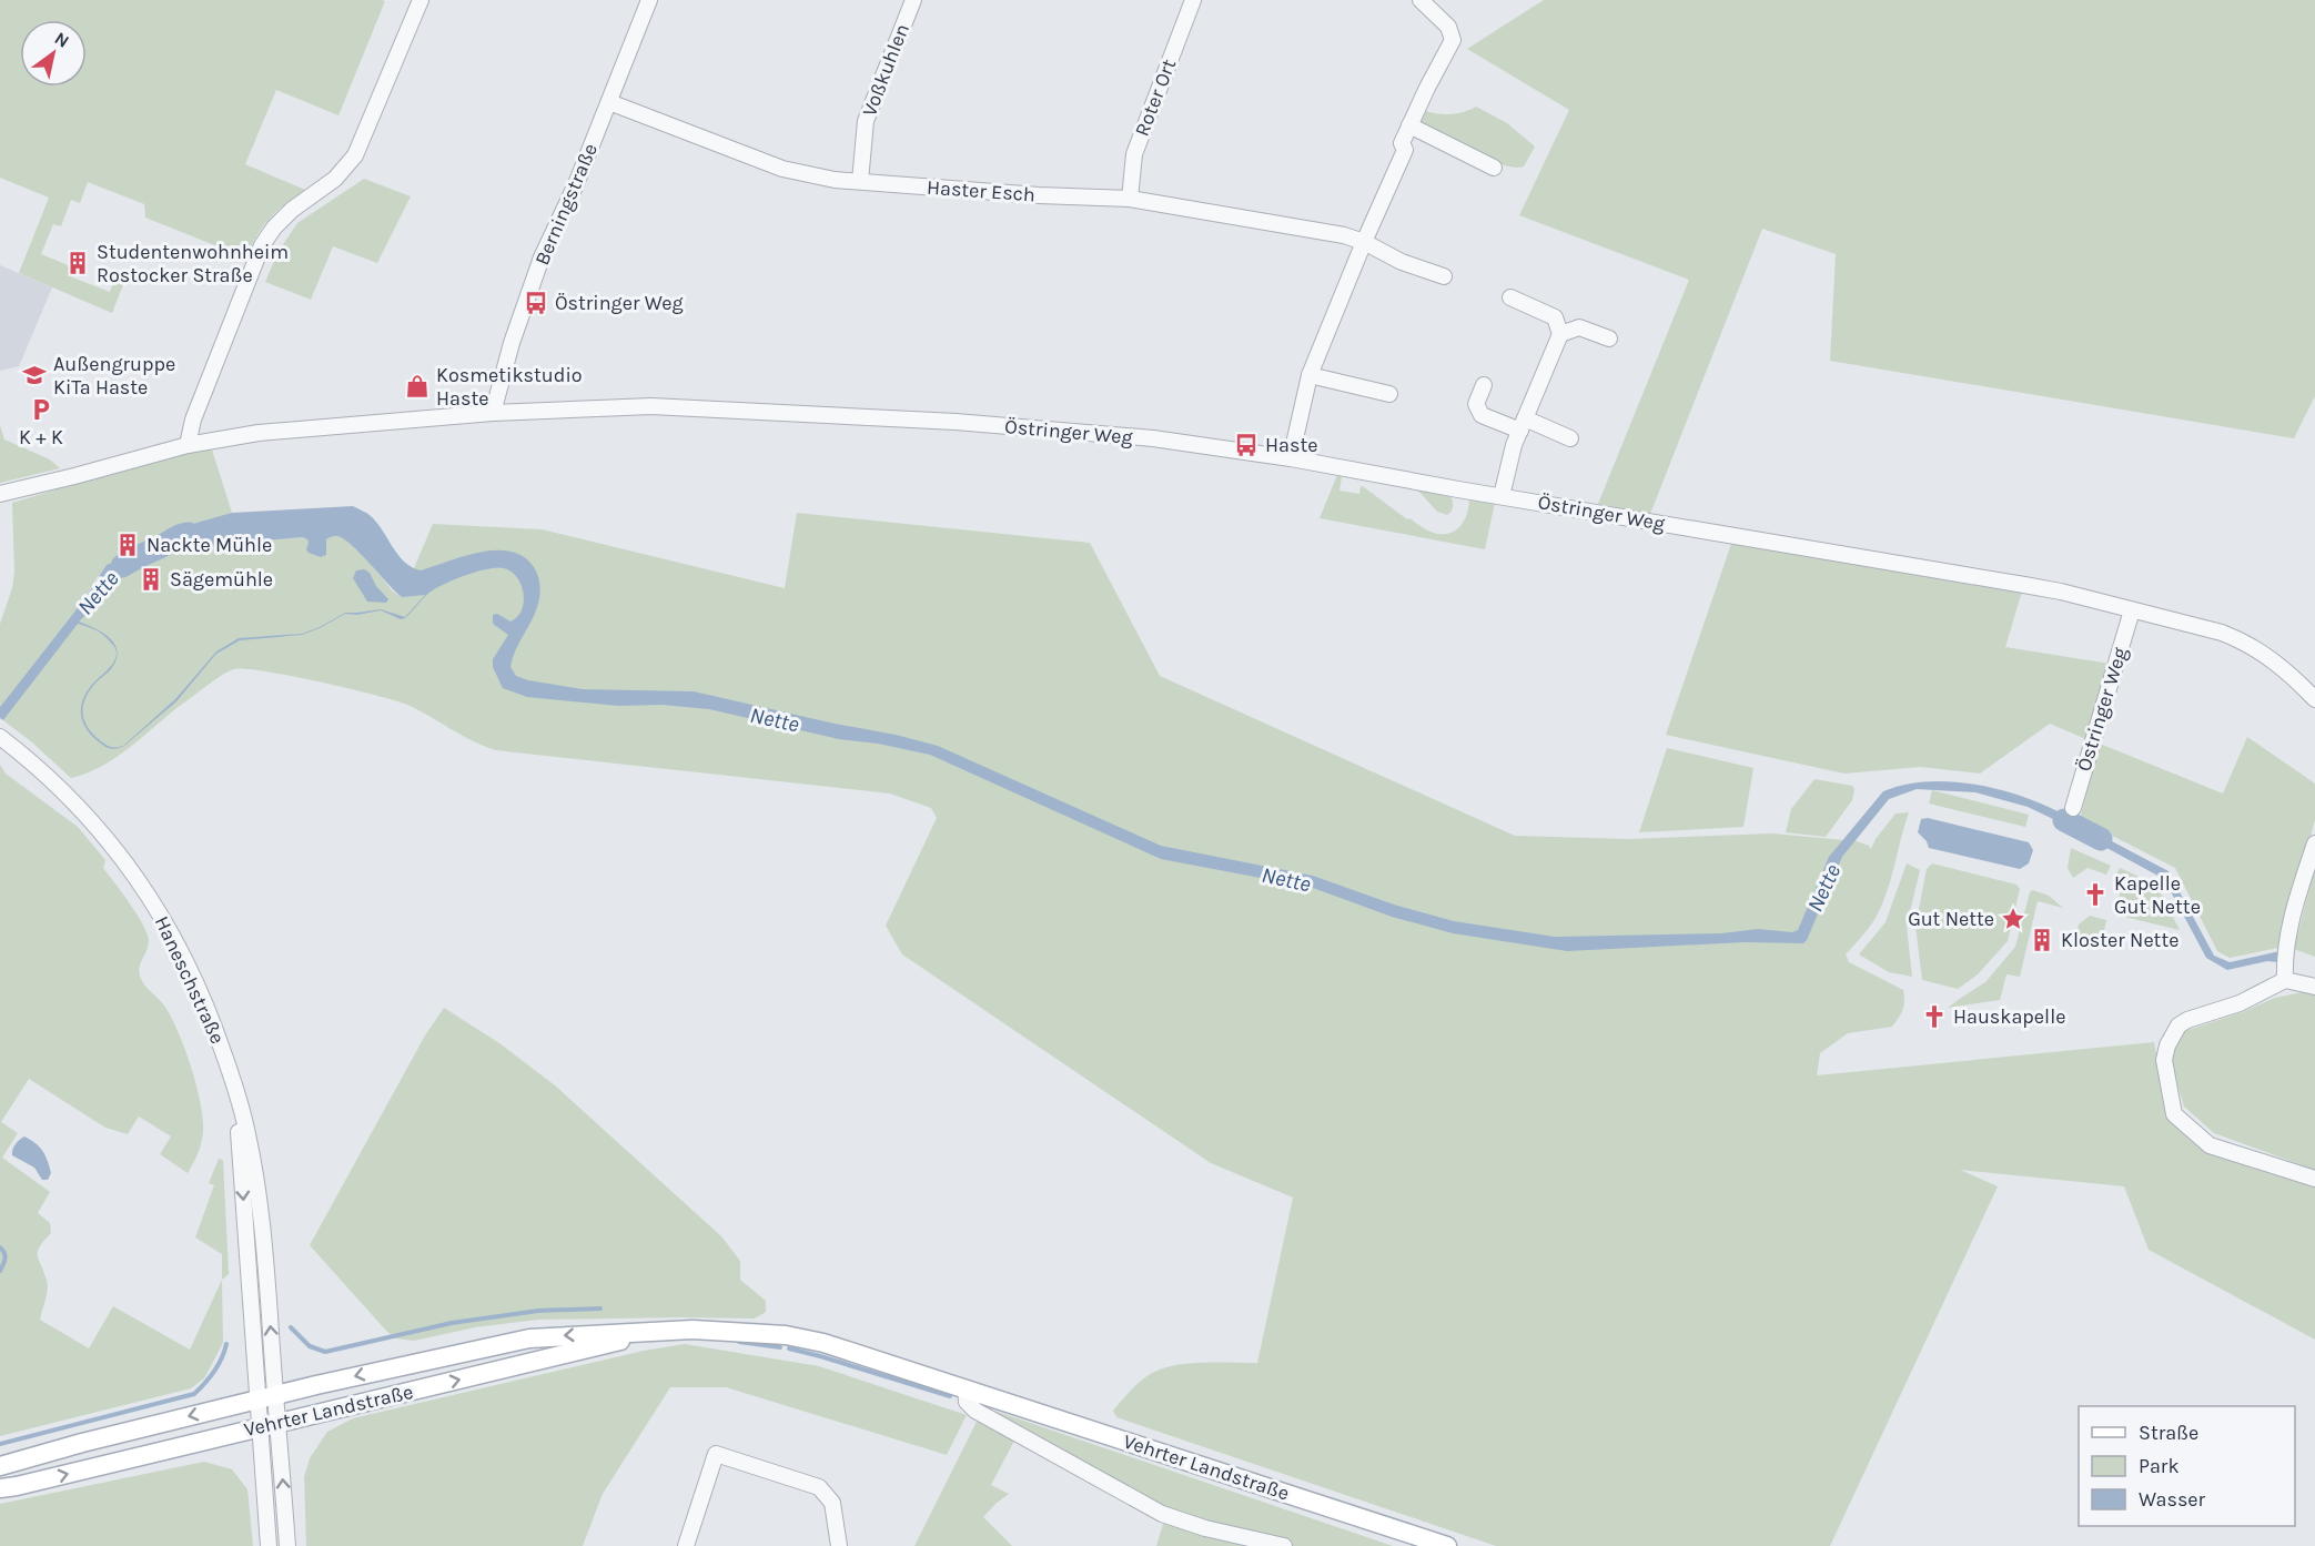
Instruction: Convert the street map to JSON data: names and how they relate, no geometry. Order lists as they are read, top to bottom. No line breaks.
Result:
{"streets":{"main road":["Vehrter Landstraße"],"street":["Voßkuhlen","Roter Ort","Haster Esch","Berningstraße","Östringer Weg","Haneschstraße"]},"crossings":[["Voßkuhlen","Haster Esch"],["Roter Ort","Haster Esch"],["Haster Esch","Berningstraße"],["Berningstraße","Östringer Weg"],["Haneschstraße","Vehrter Landstraße"]],"water":["Nette"],"places":{"building":["Studentenwohnheim Rostocker Straße","Nackte Mühle","Sägemühle","Kloster Nette"],"bus stop":["Östringer Weg","Haste"],"school or university":["Außengruppe KiTa Haste"],"shop":["Kosmetikstudio Haste"],"parking":["K + K"],"church":["Kapelle Gut Nette","Hauskapelle"],"place":["Gut Nette"]},"legend":["Straße","Park","Wasser"],"north":"top right"}
